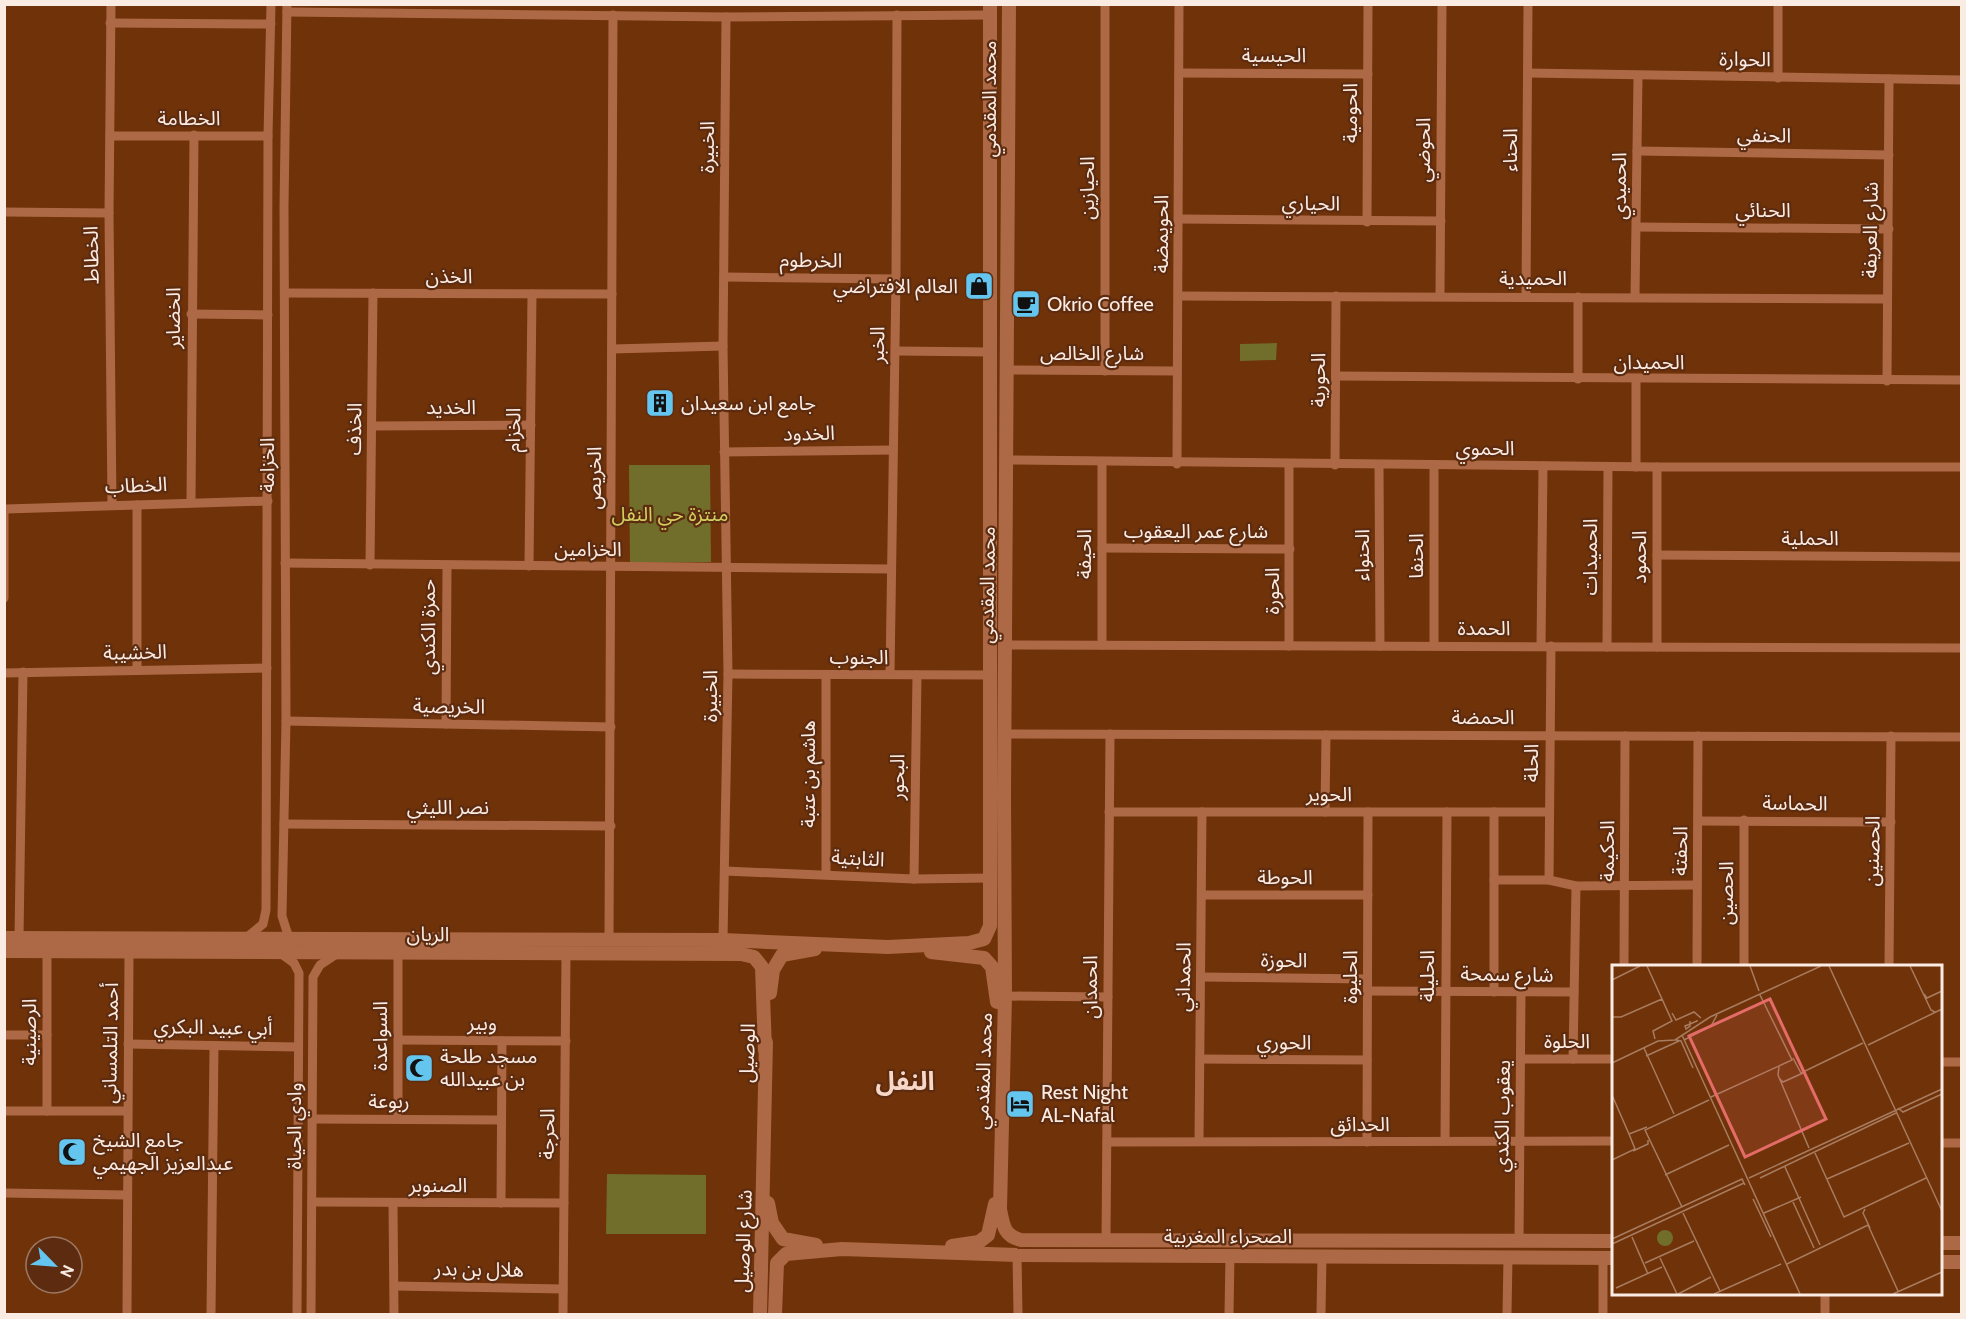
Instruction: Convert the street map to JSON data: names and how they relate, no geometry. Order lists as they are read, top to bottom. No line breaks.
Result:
{"streets":{"street":["الحيسية","الحوارة","محمد المقدمي","الحومية","الخطامة","الحنفي","الخبيرة","الحوضي","الحناء","الحميدي","الحيازين","الحياري","الحنائي","شارع العريفة","الحويمضة","الخطاط","الخرطوم","الخذن","الحميدية","الخضاير","الخبر","شارع الخالص","الحميدان","الحورية","الخديد","الخذف","الخزام","الخدود","الحموي","الخزامة","الخريص","الخطاب","شارع عمر اليعقوب","الحملية","الخزامين","الحيفة","الحنواء","الحنفا","الحميدات","الحمود","الحورة","حمزة الكندي","الحمدة","الخشيبة","الجنوب","الخريصية","الحمضة","الحلة","هاشم بن عتبة","البحور","الحوير","الحماسة","نصر الليثي","الحكيمة","الحفتة","الحصنين","الثابتية","الحوطة","الحصين","الريان","الحوزة","شارع سمحة","الحليلة","الحمداني","الحليوة","الحمدان","وبير","أبي عبيد البكري","الرصينية","السواعدة","الحلوة","الحوري","أحمد التلمساني","الوصيل","ربوعة","يعقوب الكندي","الحدائق","وادي الحياة","الحرجة","الصنوبر","الصحراء المغربية","شارع الوصيل","هلال بن بدر"]},"crossings":[["الحيسية","الحومية"],["الحيسية","الحويمضة"],["الحوارة","الحناء"],["الحوارة","الحميدي"],["الحوارة","شارع العريفة"],["محمد المقدمي","شارع الخالص"],["محمد المقدمي","الحموي"],["محمد المقدمي","الحمدة"],["محمد المقدمي","الجنوب"],["محمد المقدمي","الحمضة"],["محمد المقدمي","الثابتية"],["محمد المقدمي","الريان"],["محمد المقدمي","الصحراء المغربية"],["الحومية","الحياري"],["الخطامة","الخطاط"],["الخطامة","الخضاير"],["الخطامة","الخزامة"],["الحنفي","الحميدي"],["الحنفي","شارع العريفة"],["الخبيرة","الخرطوم"],["الخبيرة","الخدود"],["الخبيرة","الخزامين"],["الخبيرة","الجنوب"],["الخبيرة","الثابتية"],["الخبيرة","الريان"],["الحوضي","الحياري"],["الحوضي","الحميدية"],["الحناء","الحميدية"],["الحميدي","الحنائي"],["الحميدي","الحميدية"],["الحيازين","شارع الخالص"],["الحياري","الحويمضة"],["الحنائي","شارع العريفة"],["شارع العريفة","الحميدية"],["شارع العريفة","الحميدان"],["الحويمضة","الحميدية"],["الحويمضة","شارع الخالص"],["الحويمضة","الحموي"],["الخطاط","الخطاب"],["الخرطوم","الخبر"],["الخذن","الخذف"],["الخذن","الخزام"],["الخذن","الخزامة"],["الخذن","الخريص"],["الحميدية","الحورية"],["الخضاير","الخطاب"],["الخبر","الخدود"],["الخبر","الخزامين"],["الخبر","الجنوب"],["الحميدان","الحورية"],["الحورية","الحموي"],["الخديد","الخذف"],["الخديد","الخزام"],["الخذف","الخزامين"],["الخزام","الخزامين"],["الحموي","الحيفة"],["الحموي","الحنواء"],["الحموي","الحنفا"],["الحموي","الحميدات"],["الحموي","الحمود"],["الحموي","الحورة"],["الخزامة","الخطاب"],["الخزامة","الخزامين"],["الخزامة","الخشيبة"],["الخزامة","الخريصية"],["الخزامة","نصر الليثي"],["الخزامة","الريان"],["الخريص","الخزامين"],["الخريص","الخريصية"],["الخريص","نصر الليثي"],["الخريص","الريان"],["شارع عمر اليعقوب","الحيفة"],["شارع عمر اليعقوب","الحورة"],["الحملية","الحمود"],["الخزامين","حمزة الكندي"],["الحيفة","الحمدة"],["الحنواء","الحمدة"],["الحنفا","الحمدة"],["الحميدات","الحمدة"],["الحمود","الحمدة"],["الحورة","الحمدة"],["حمزة الكندي","الخريصية"],["الحمدة","الحلة"],["الجنوب","هاشم بن عتبة"],["الجنوب","البحور"],["الحمضة","الحلة"],["الحمضة","الحكيمة"],["الحمضة","الحفتة"],["الحمضة","الحصنين"],["الحمضة","الحمدان"],["الحلة","الحوير"],["هاشم بن عتبة","الثابتية"],["البحور","الثابتية"],["الحوير","الحليلة"],["الحوير","الحمداني"],["الحوير","الحليوة"],["الحوير","الحمدان"],["الحماسة","الحفتة"],["الحماسة","الحصنين"],["الحماسة","الحصين"],["الحوطة","الحمداني"],["الحوطة","الحليوة"],["الريان","الرصينية"],["الريان","السواعدة"],["الريان","أحمد التلمساني"],["الريان","الوصيل"],["الريان","وادي الحياة"],["الريان","الحرجة"],["الحوزة","الحمداني"],["الحوزة","الحليوة"],["شارع سمحة","الحليلة"],["شارع سمحة","الحليوة"],["شارع سمحة","يعقوب الكندي"],["الحليلة","الحدائق"],["الحمداني","الحوري"],["الحمداني","الحدائق"],["الحليوة","الحوري"],["الحليوة","الحدائق"],["الحمدان","الحدائق"],["الحمدان","الصحراء المغربية"],["وبير","السواعدة"],["وبير","الحرجة"],["أبي عبيد البكري","أحمد التلمساني"],["أبي عبيد البكري","وادي الحياة"],["السواعدة","ربوعة"],["الحلوة","يعقوب الكندي"],["الوصيل","شارع الوصيل"],["ربوعة","وادي الحياة"],["يعقوب الكندي","الحدائق"],["يعقوب الكندي","الصحراء المغربية"],["وادي الحياة","الصنوبر"],["الحرجة","الصنوبر"],["الحرجة","هلال بن بدر"],["الصحراء المغربية","شارع الوصيل"]],"districts":["النفل"],"parks":["منتزة حي النفل"],"places":{"shop":["العالم الافتراضي"],"cafe":["Okrio Coffee"],"building":["جامع ابن سعيدان"],"mosque":["مسجد طلحة بن عبيدالله","جامع الشيخ عبدالعزيز الجهيمي"],"hotel":["Rest Night AL-Nafal"]},"north":"bottom right"}
